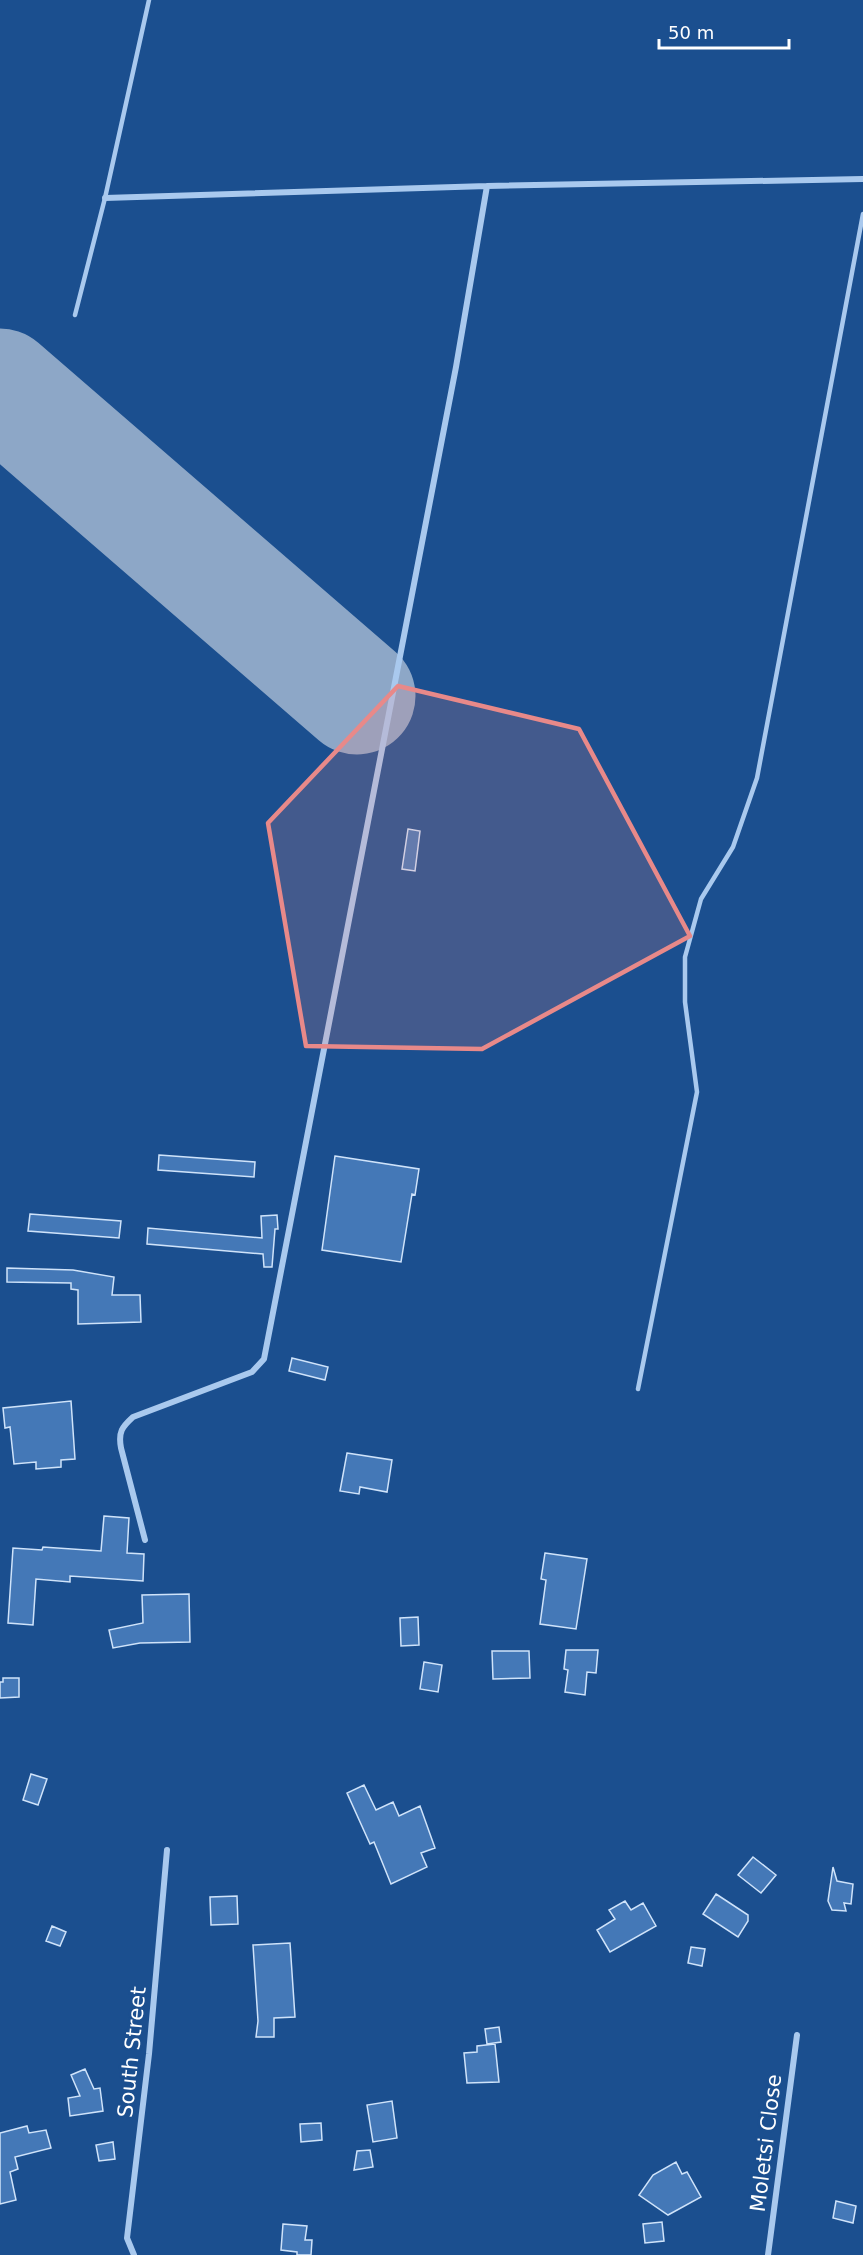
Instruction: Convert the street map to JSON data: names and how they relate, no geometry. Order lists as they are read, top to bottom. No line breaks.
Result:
{"streets":{"street":["South Street","Moletsi Close"]},"scale_bar":"50 m"}
